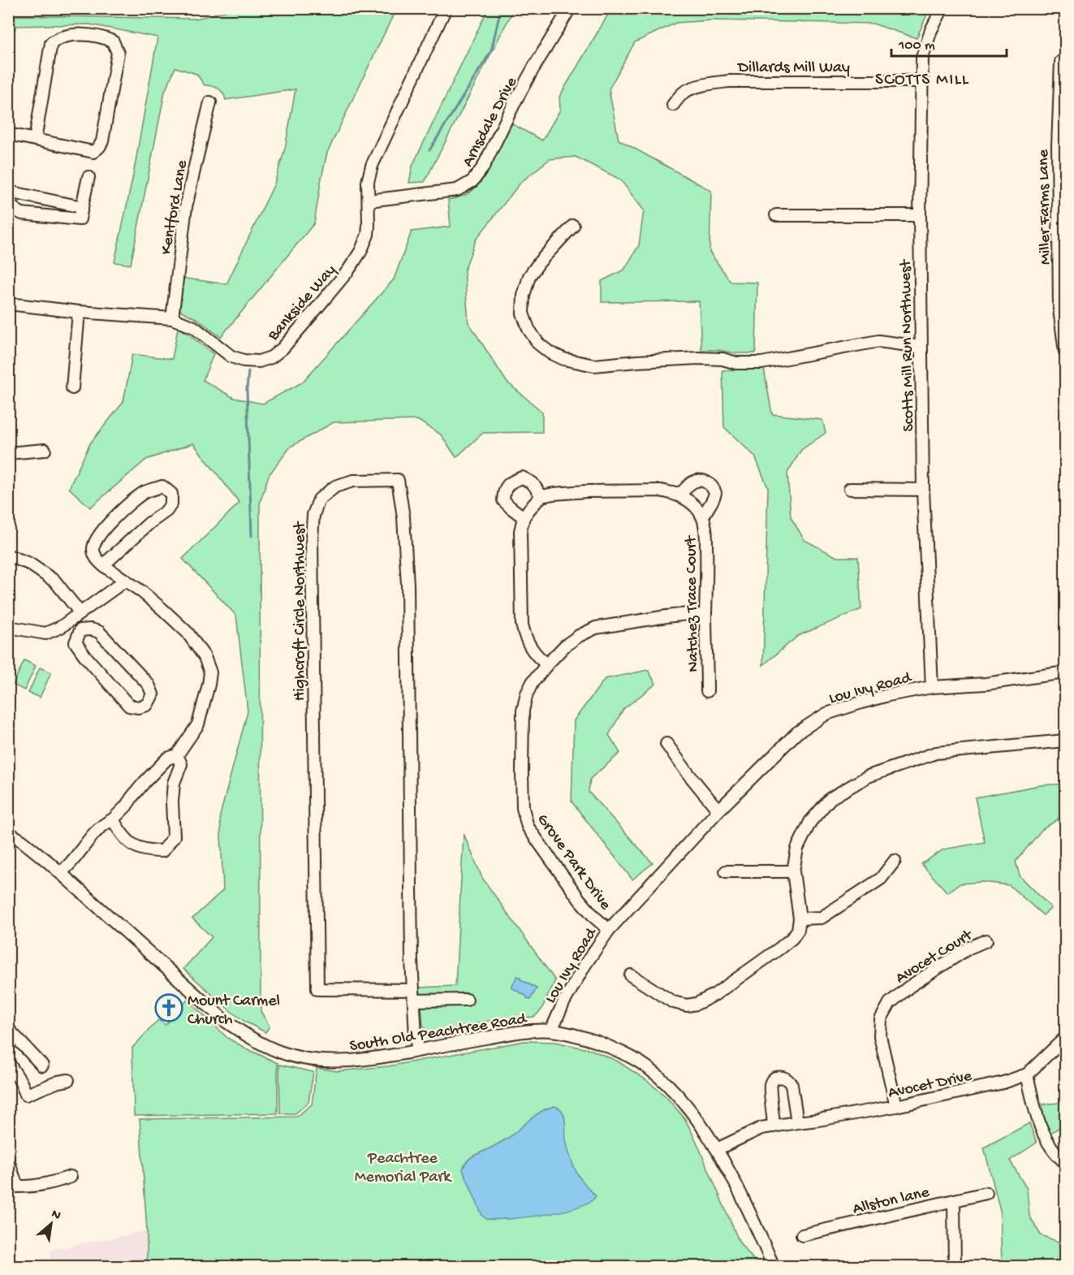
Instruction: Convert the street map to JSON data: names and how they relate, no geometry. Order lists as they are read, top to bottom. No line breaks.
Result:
{"streets":{"street":["Dillards Mill Way","Arnsdale Drive","Kentford Lane","Miller Farms Lane","Bankside Way","Scotts Mill Run Northwest","Natchez Trace Court","Highcroft Circle Northwest","Lou Ivy Road","Grove Park Drive","Avocet Court","South Old Peachtree Road","Avocet Drive","Allston lane"]},"crossings":[["Dillards Mill Way","Scotts Mill Run Northwest"],["Arnsdale Drive","Bankside Way"],["Kentford Lane","Bankside Way"],["Scotts Mill Run Northwest","Lou Ivy Road"],["Natchez Trace Court","Grove Park Drive"],["Highcroft Circle Northwest","South Old Peachtree Road"],["Lou Ivy Road","Grove Park Drive"],["Lou Ivy Road","South Old Peachtree Road"],["Avocet Court","Avocet Drive"],["South Old Peachtree Road","Avocet Drive"]],"districts":["SCOTTS MILL"],"parks":["Peachtree Memorial Park"],"places":{"church":["Mount Carmel Church"]},"scale_bar":"100 m","north":"top right"}
